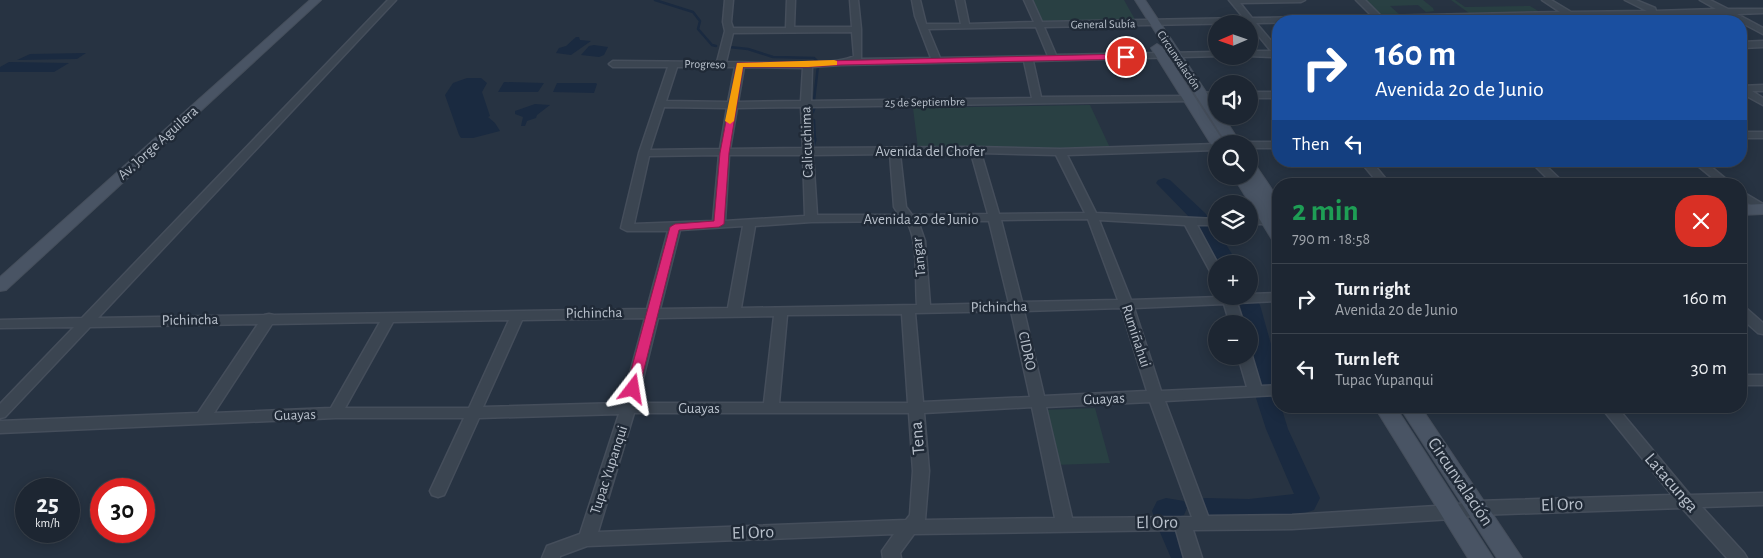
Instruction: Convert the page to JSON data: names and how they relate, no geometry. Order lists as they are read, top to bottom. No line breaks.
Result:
{"streets":{"main road":["Circunvalación","Av. Jorge Aguilera"],"street":["General Subía","Progreso","25 de Septiembre","Calicuchima","Avenida del Chofer","Avenida 20 de Junio","Tangar","Pichincha","Rumiñahui","CIDRO","Guayas","Tena","Tupac Yupanqui","Latacunga","El Oro"]},"crossings":[["General Subía","Circunvalación"],["Circunvalación","Progreso"],["Circunvalación","25 de Septiembre"],["Circunvalación","El Oro"],["Progreso","Calicuchima"],["25 de Septiembre","Calicuchima"],["Calicuchima","Avenida del Chofer"],["Calicuchima","Avenida 20 de Junio"],["Avenida del Chofer","Avenida 20 de Junio"],["Avenida del Chofer","Tangar"],["Avenida del Chofer","Rumiñahui"],["Avenida del Chofer","CIDRO"],["Avenida 20 de Junio","Tangar"],["Avenida 20 de Junio","Rumiñahui"],["Avenida 20 de Junio","CIDRO"],["Avenida 20 de Junio","Tupac Yupanqui"],["Tangar","Pichincha"],["Tangar","Tena"],["Pichincha","Rumiñahui"],["Pichincha","CIDRO"],["Pichincha","Tena"],["Pichincha","Tupac Yupanqui"],["Rumiñahui","Guayas"],["Rumiñahui","El Oro"],["CIDRO","Guayas"],["CIDRO","El Oro"],["Guayas","Tena"],["Guayas","Tupac Yupanqui"],["Tena","El Oro"],["Tupac Yupanqui","El Oro"],["Latacunga","El Oro"]],"north":"left","page":{"map_buttons":["+","−"],"turn":["160 m","Avenida 20 de Junio"],"then":"Then","heading":["2 min","790 m · 18:58"],"list":[{"name":"Turn right","note":"Avenida 20 de Junio","value":"160 m"},{"name":"Turn left","note":"Tupac Yupanqui","value":"30 m"}],"speed":"25 km/h","limit":"30"}}
